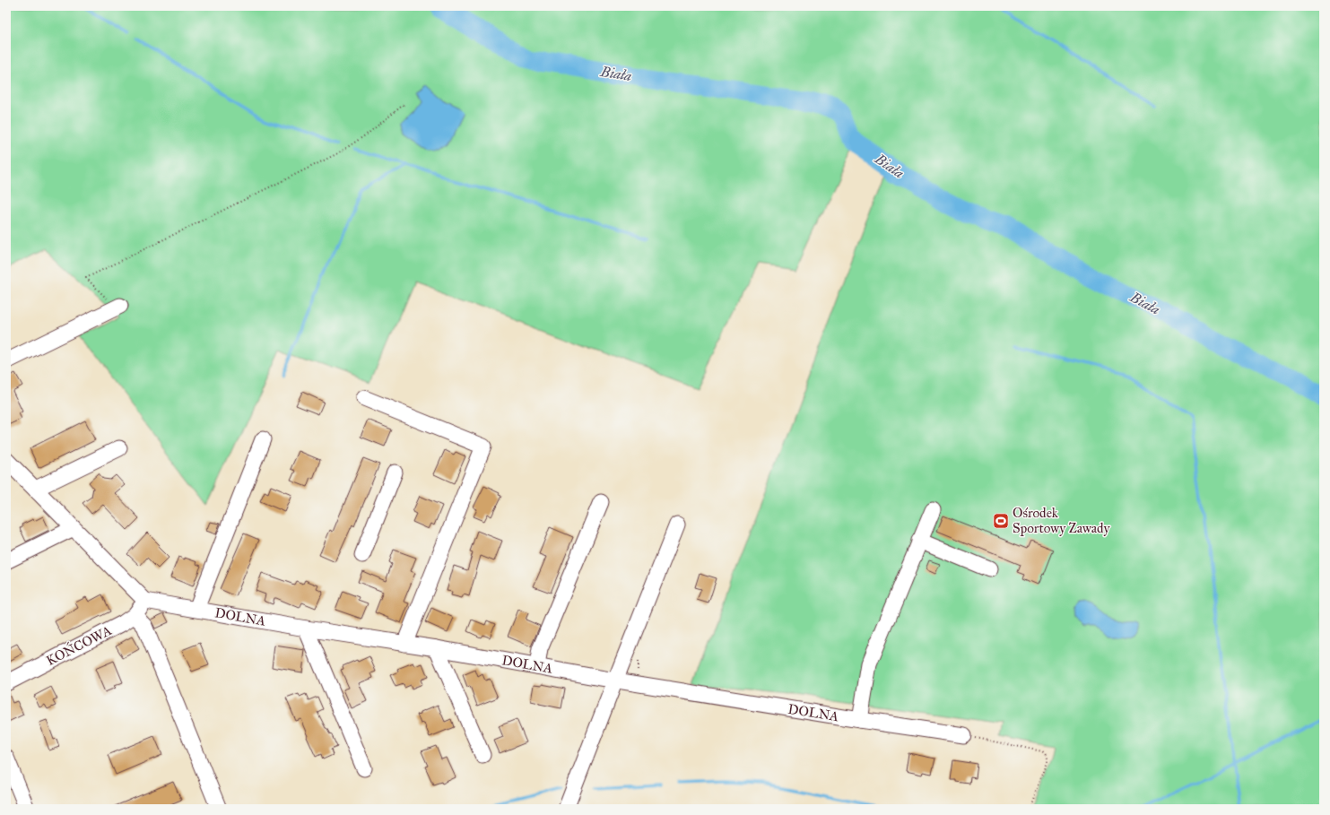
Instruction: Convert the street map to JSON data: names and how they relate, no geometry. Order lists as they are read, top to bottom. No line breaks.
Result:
{"streets":{"street":["DOLNA","KOŃCOWA"]},"crossings":[["DOLNA","KOŃCOWA"]],"water":["Biała"],"places":{"sports":["Ośrodek Sportowy Zawady"]}}
